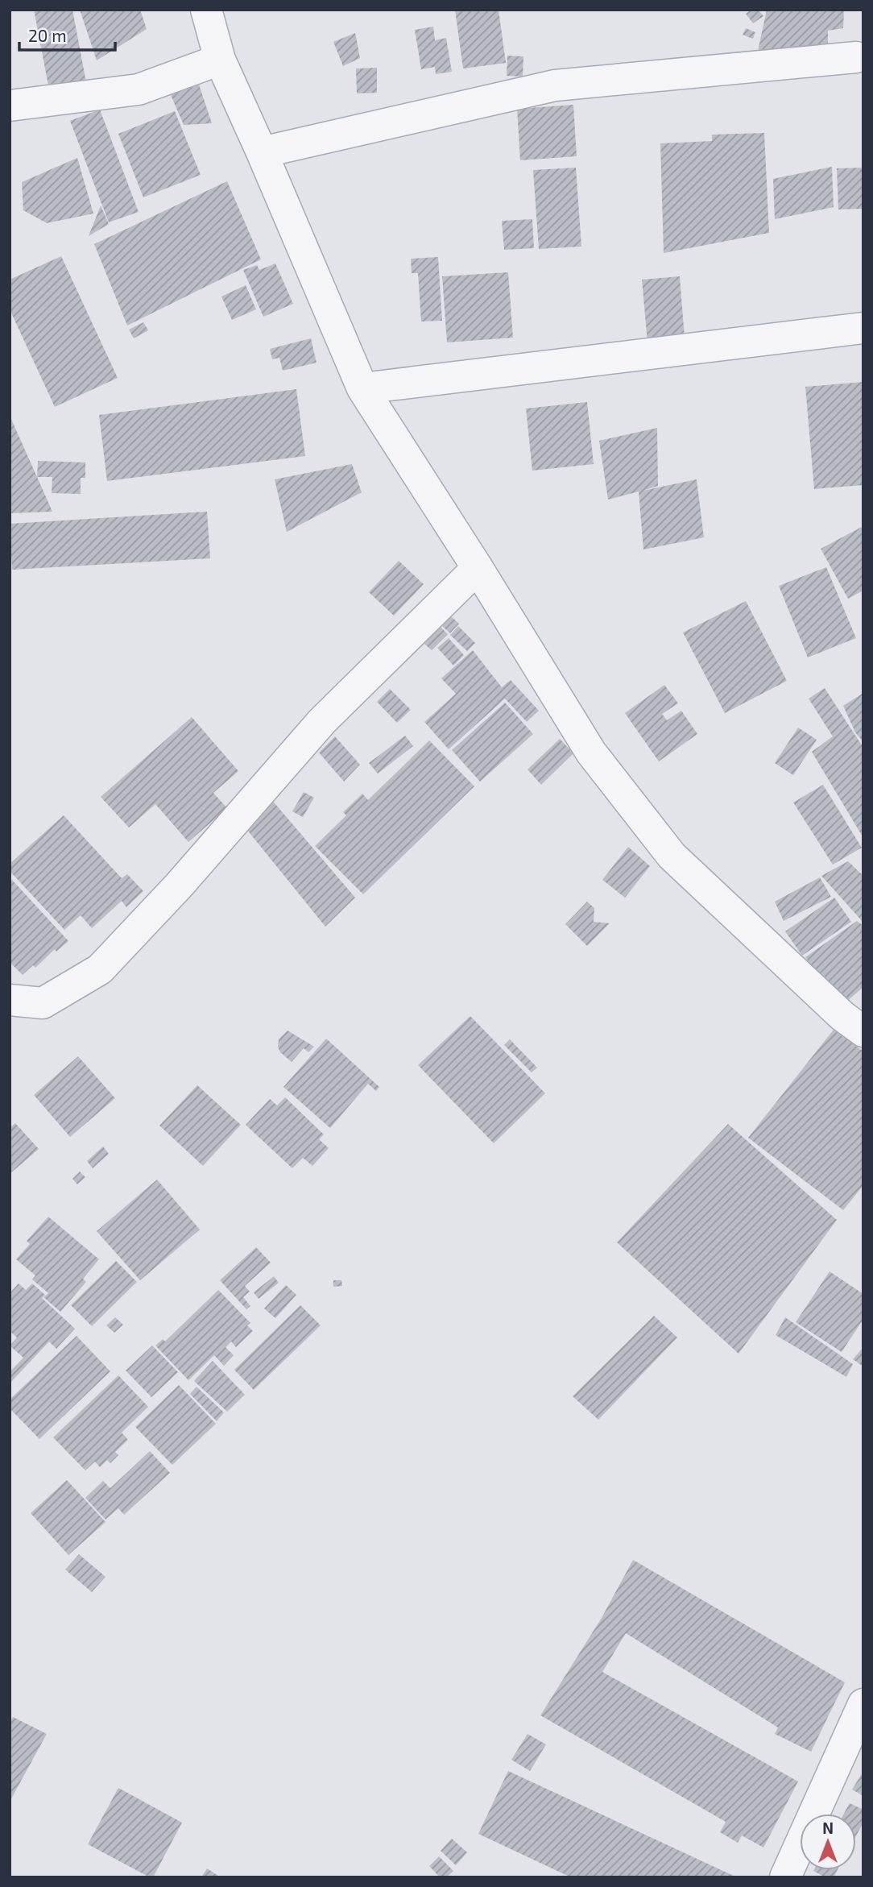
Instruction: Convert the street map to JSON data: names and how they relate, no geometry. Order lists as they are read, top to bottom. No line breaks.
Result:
{"scale_bar":"20 m","north":"top"}
